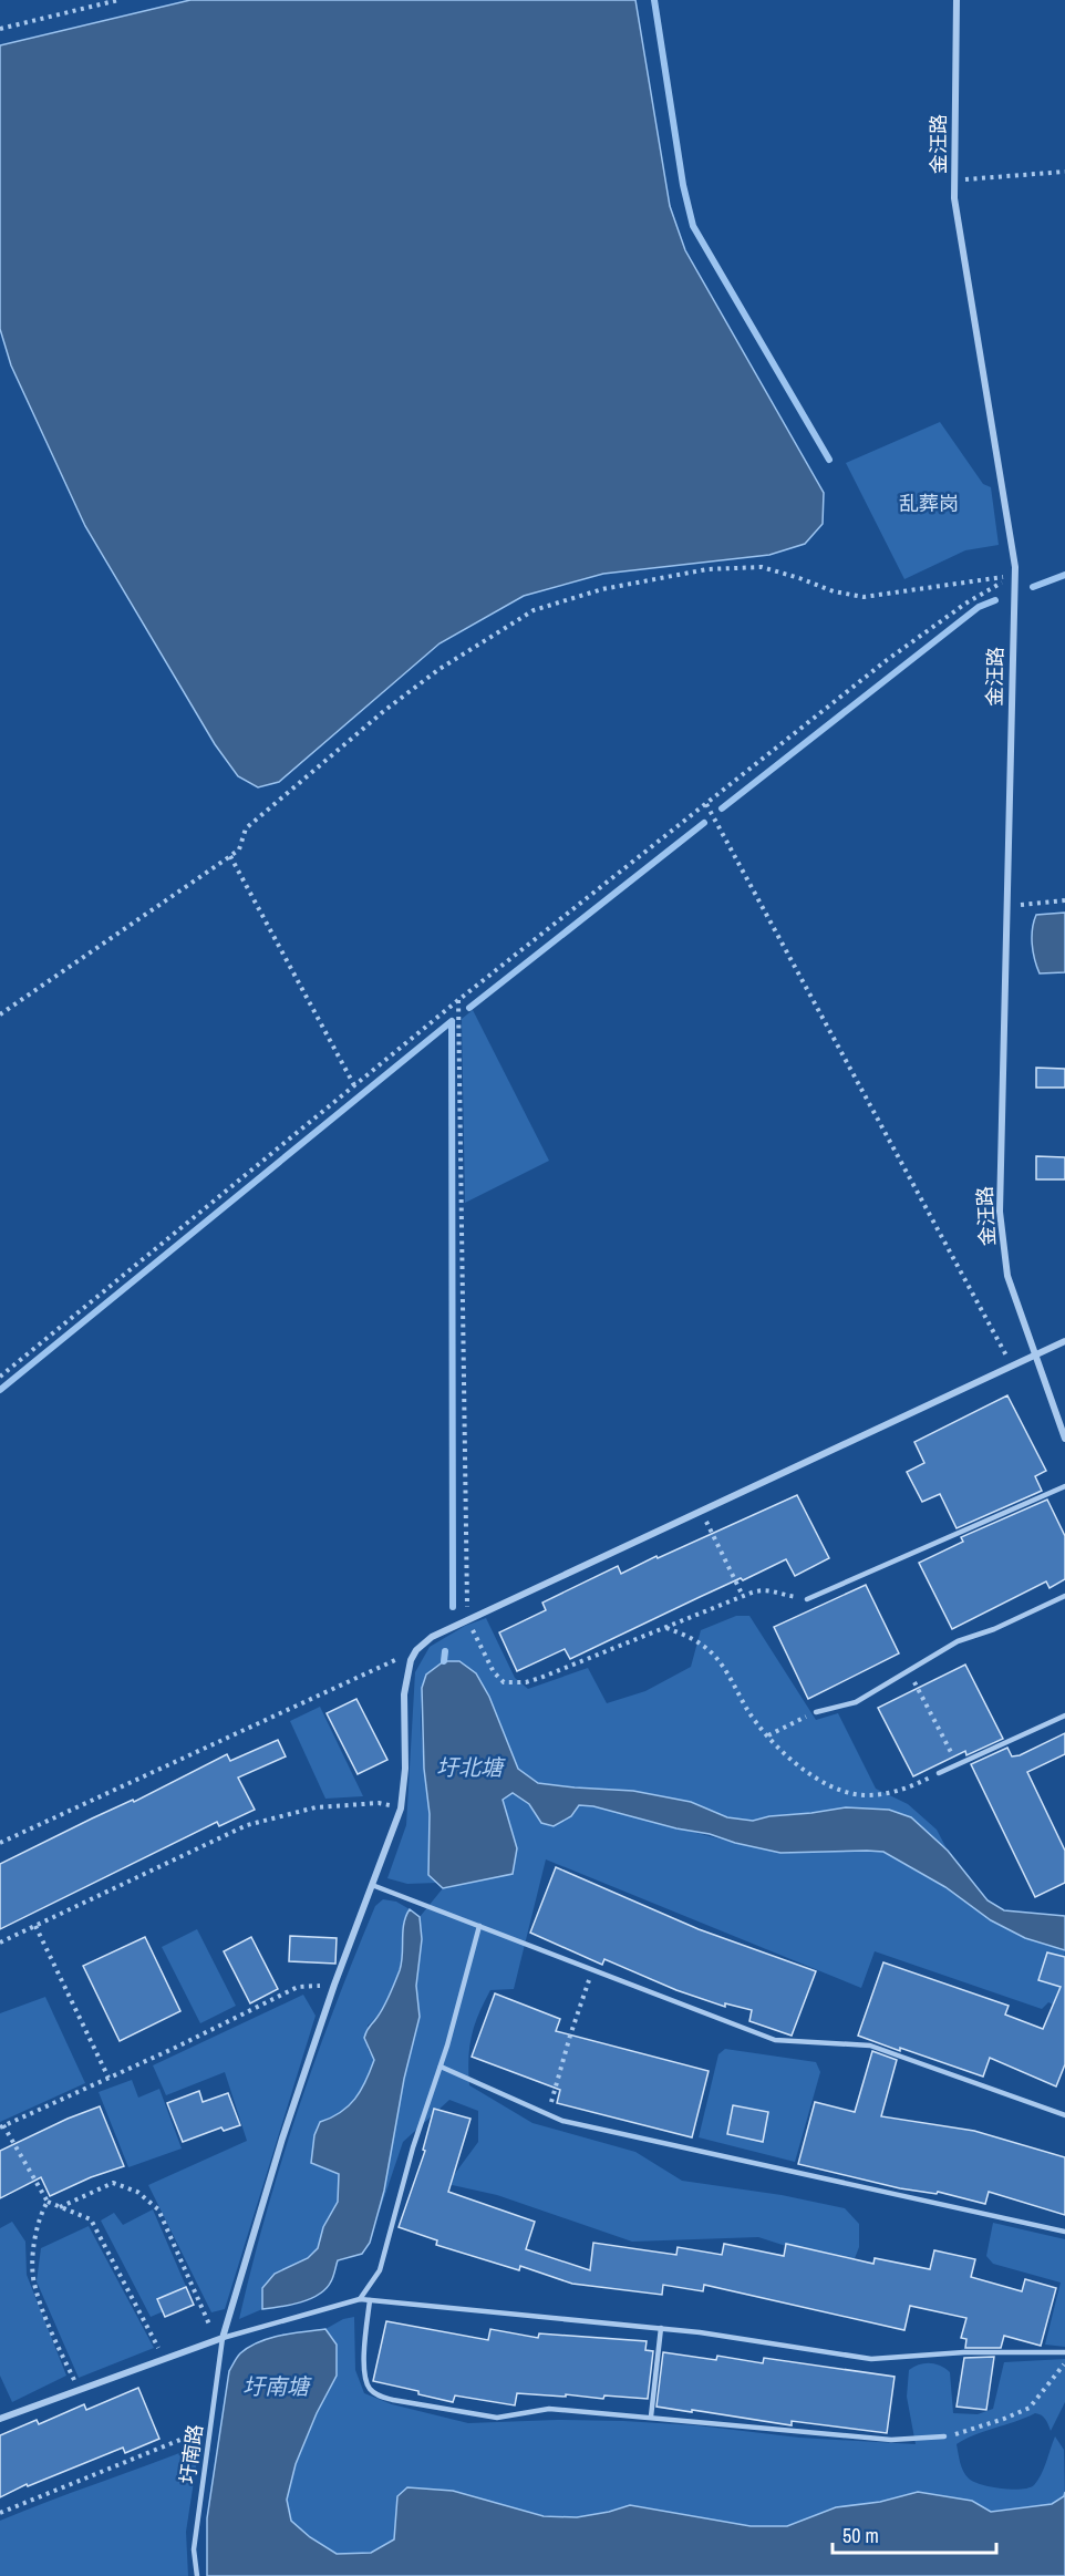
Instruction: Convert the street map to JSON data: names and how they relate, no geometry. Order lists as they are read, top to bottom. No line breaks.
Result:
{"streets":{"street":["金汪路"],"lane":["圩南路"]},"water":["圩北塘","圩南塘"],"parks":["乱葬岗"],"scale_bar":"50 m"}
